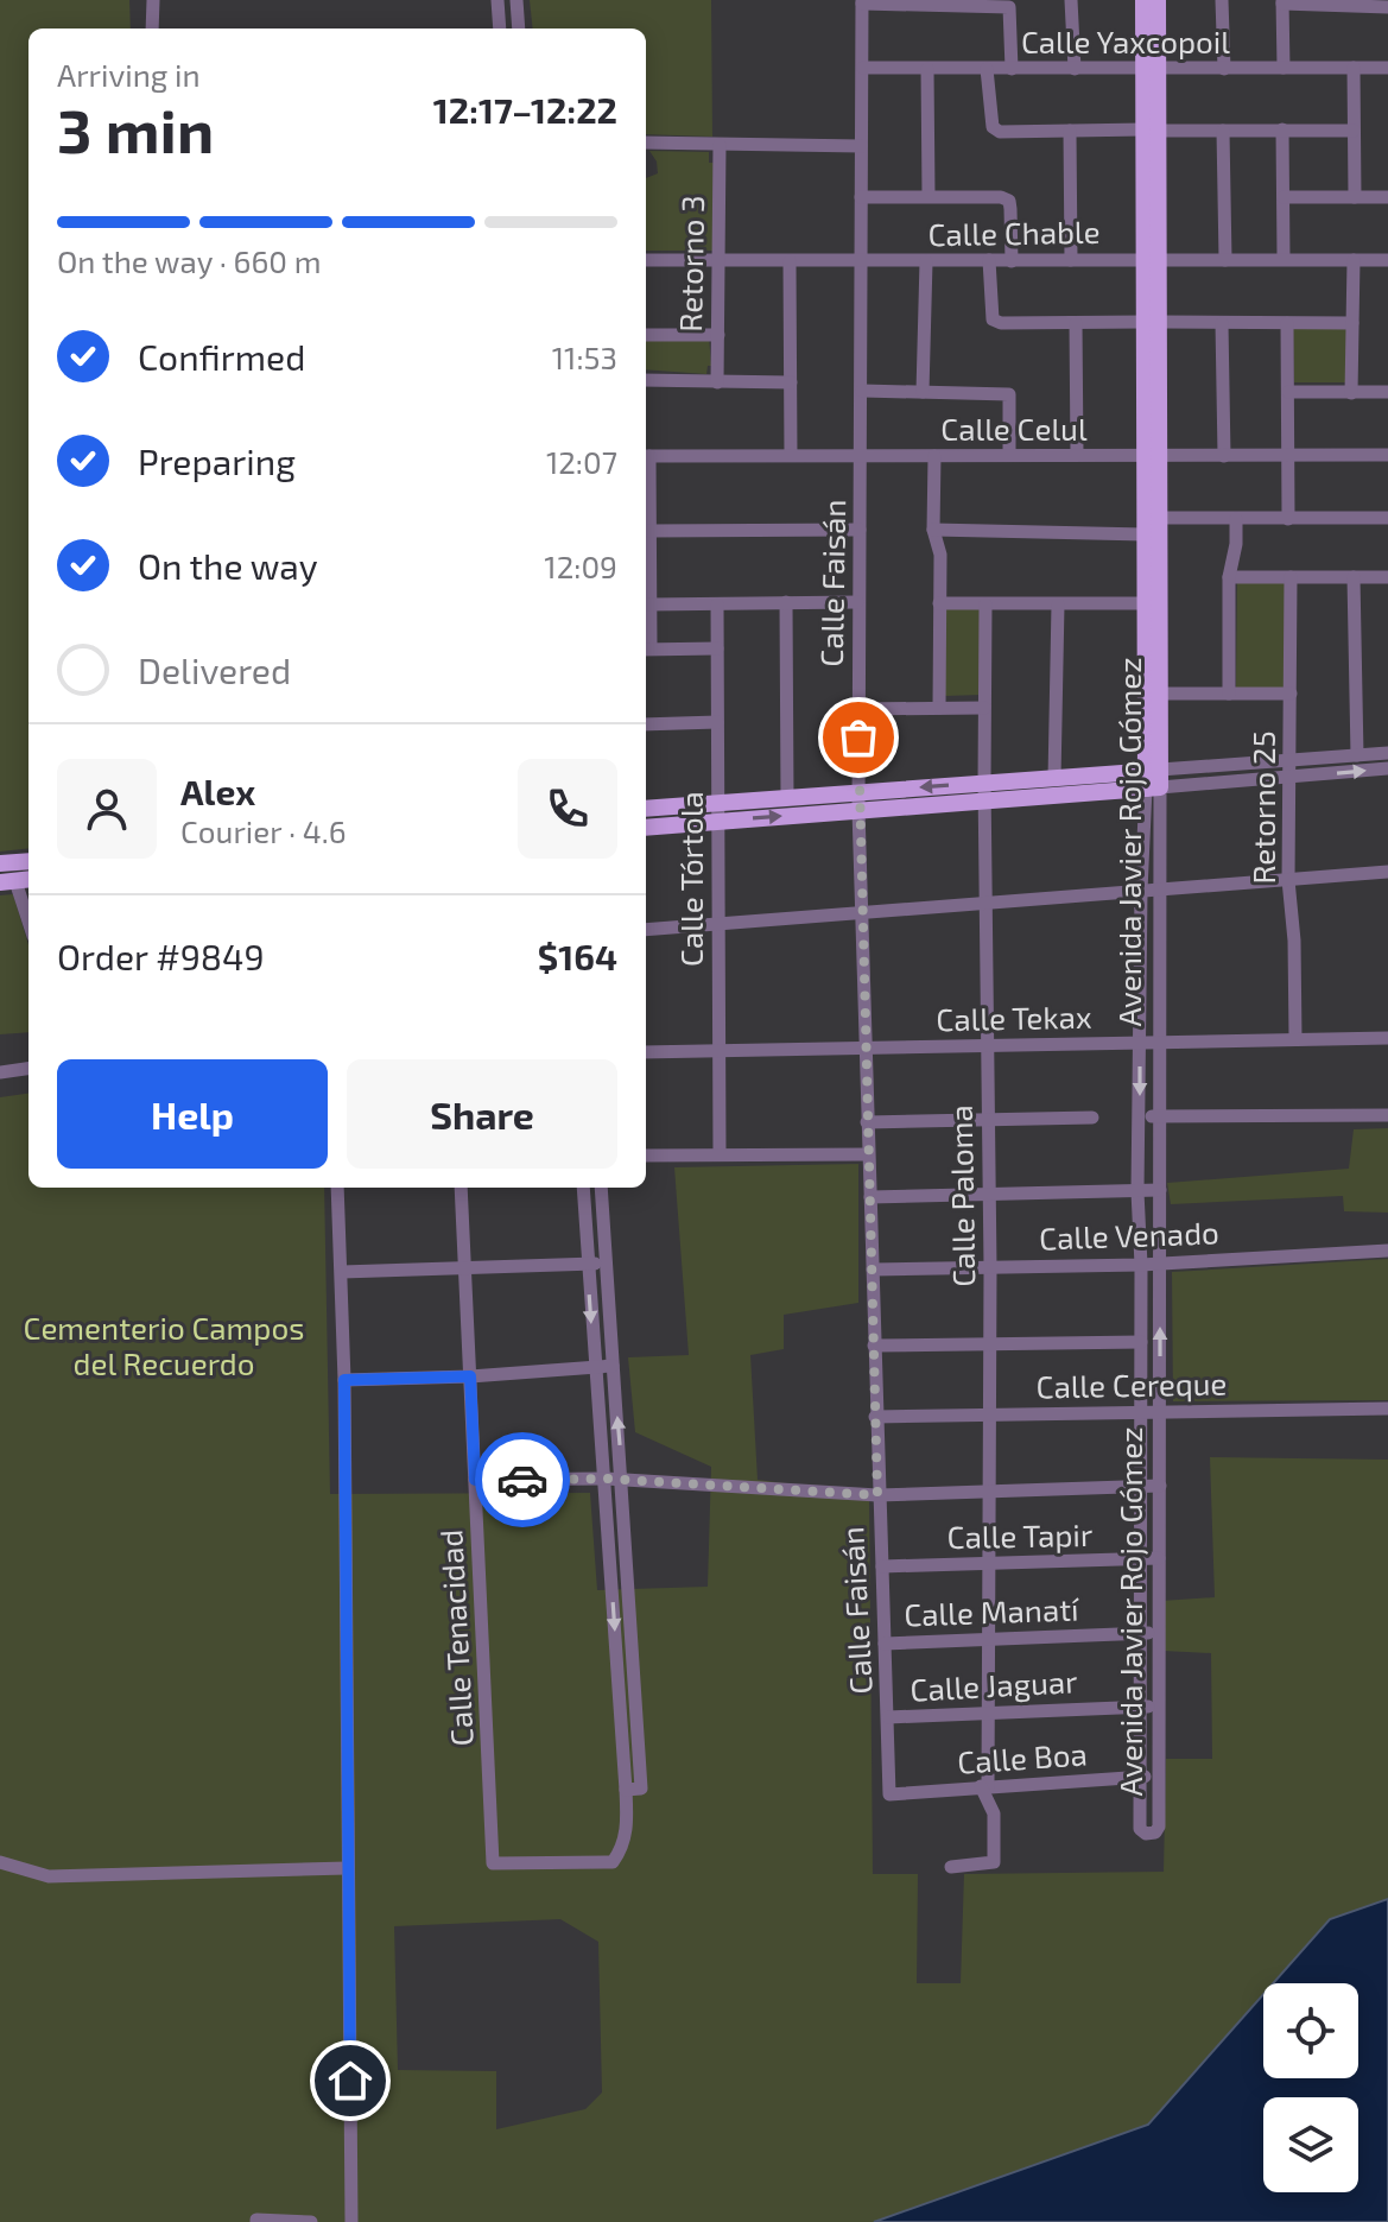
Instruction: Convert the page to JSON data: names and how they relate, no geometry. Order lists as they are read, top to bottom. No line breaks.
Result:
{"streets":{"main road":["Avenida Javier Rojo Gómez"],"street":["Calle Yaxcopoil","Calle Chable","Retorno 3","Calle Celul","Calle Faisán","Retorno 25","Calle Tórtola","Calle Tekax","Calle Paloma","Calle Venado","Calle Cereque","Calle Tapir","Calle Manatí","Calle Tenacidad","Calle Jaguar","Calle Boa"]},"crossings":[["Calle Yaxcopoil","Calle Faisán"],["Calle Yaxcopoil","Avenida Javier Rojo Gómez"],["Calle Chable","Retorno 3"],["Calle Chable","Calle Faisán"],["Calle Chable","Avenida Javier Rojo Gómez"],["Calle Celul","Calle Faisán"],["Calle Celul","Avenida Javier Rojo Gómez"],["Calle Faisán","Calle Tekax"],["Calle Faisán","Calle Venado"],["Calle Faisán","Calle Cereque"],["Calle Faisán","Calle Tapir"],["Calle Faisán","Calle Manatí"],["Calle Faisán","Calle Jaguar"],["Calle Faisán","Calle Boa"],["Retorno 25","Calle Tekax"],["Avenida Javier Rojo Gómez","Calle Tekax"],["Avenida Javier Rojo Gómez","Calle Venado"],["Avenida Javier Rojo Gómez","Calle Cereque"],["Avenida Javier Rojo Gómez","Calle Tapir"],["Avenida Javier Rojo Gómez","Calle Manatí"],["Avenida Javier Rojo Gómez","Calle Jaguar"],["Avenida Javier Rojo Gómez","Calle Boa"],["Calle Tórtola","Calle Tekax"],["Calle Tekax","Calle Paloma"],["Calle Paloma","Calle Venado"],["Calle Paloma","Calle Cereque"],["Calle Paloma","Calle Tapir"],["Calle Paloma","Calle Manatí"],["Calle Paloma","Calle Jaguar"],["Calle Paloma","Calle Boa"]],"parks":["Cementerio Campos del Recuerdo"],"page":{"heading":["3 min","Arriving in","12:17–12:22"],"panel":["Alex","Courier · 4.6","Order #9849","$164"],"bar":"On the way · 660 m","list":[["Confirmed","11:53"],["Preparing","12:07"],["On the way","12:09"],"Delivered"],"buttons":["Help","Share"]}}
